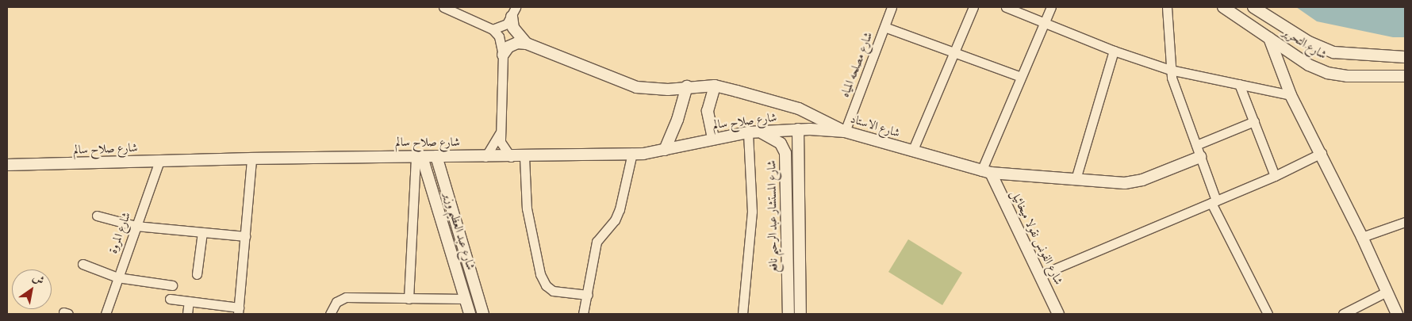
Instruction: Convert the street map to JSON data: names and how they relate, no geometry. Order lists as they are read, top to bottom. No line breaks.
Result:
{"streets":{"street":["شارع التحرير","شارع مصلحه المياه","شارع صلاح سالم","شارع الاستاد","شارع المستشار عبد الرحيم نافع","شارع عبد العظيم وزير","شارع المروة","شارع الفونس نقولا ميخائيل"]},"crossings":[["شارع مصلحه المياه","شارع صلاح سالم"],["شارع مصلحه المياه","شارع الاستاد"],["شارع صلاح سالم","شارع الاستاد"],["شارع صلاح سالم","شارع المستشار عبد الرحيم نافع"],["شارع صلاح سالم","شارع عبد العظيم وزير"],["شارع صلاح سالم","شارع المروة"],["شارع الاستاد","شارع الفونس نقولا ميخائيل"]],"north":"top right"}
